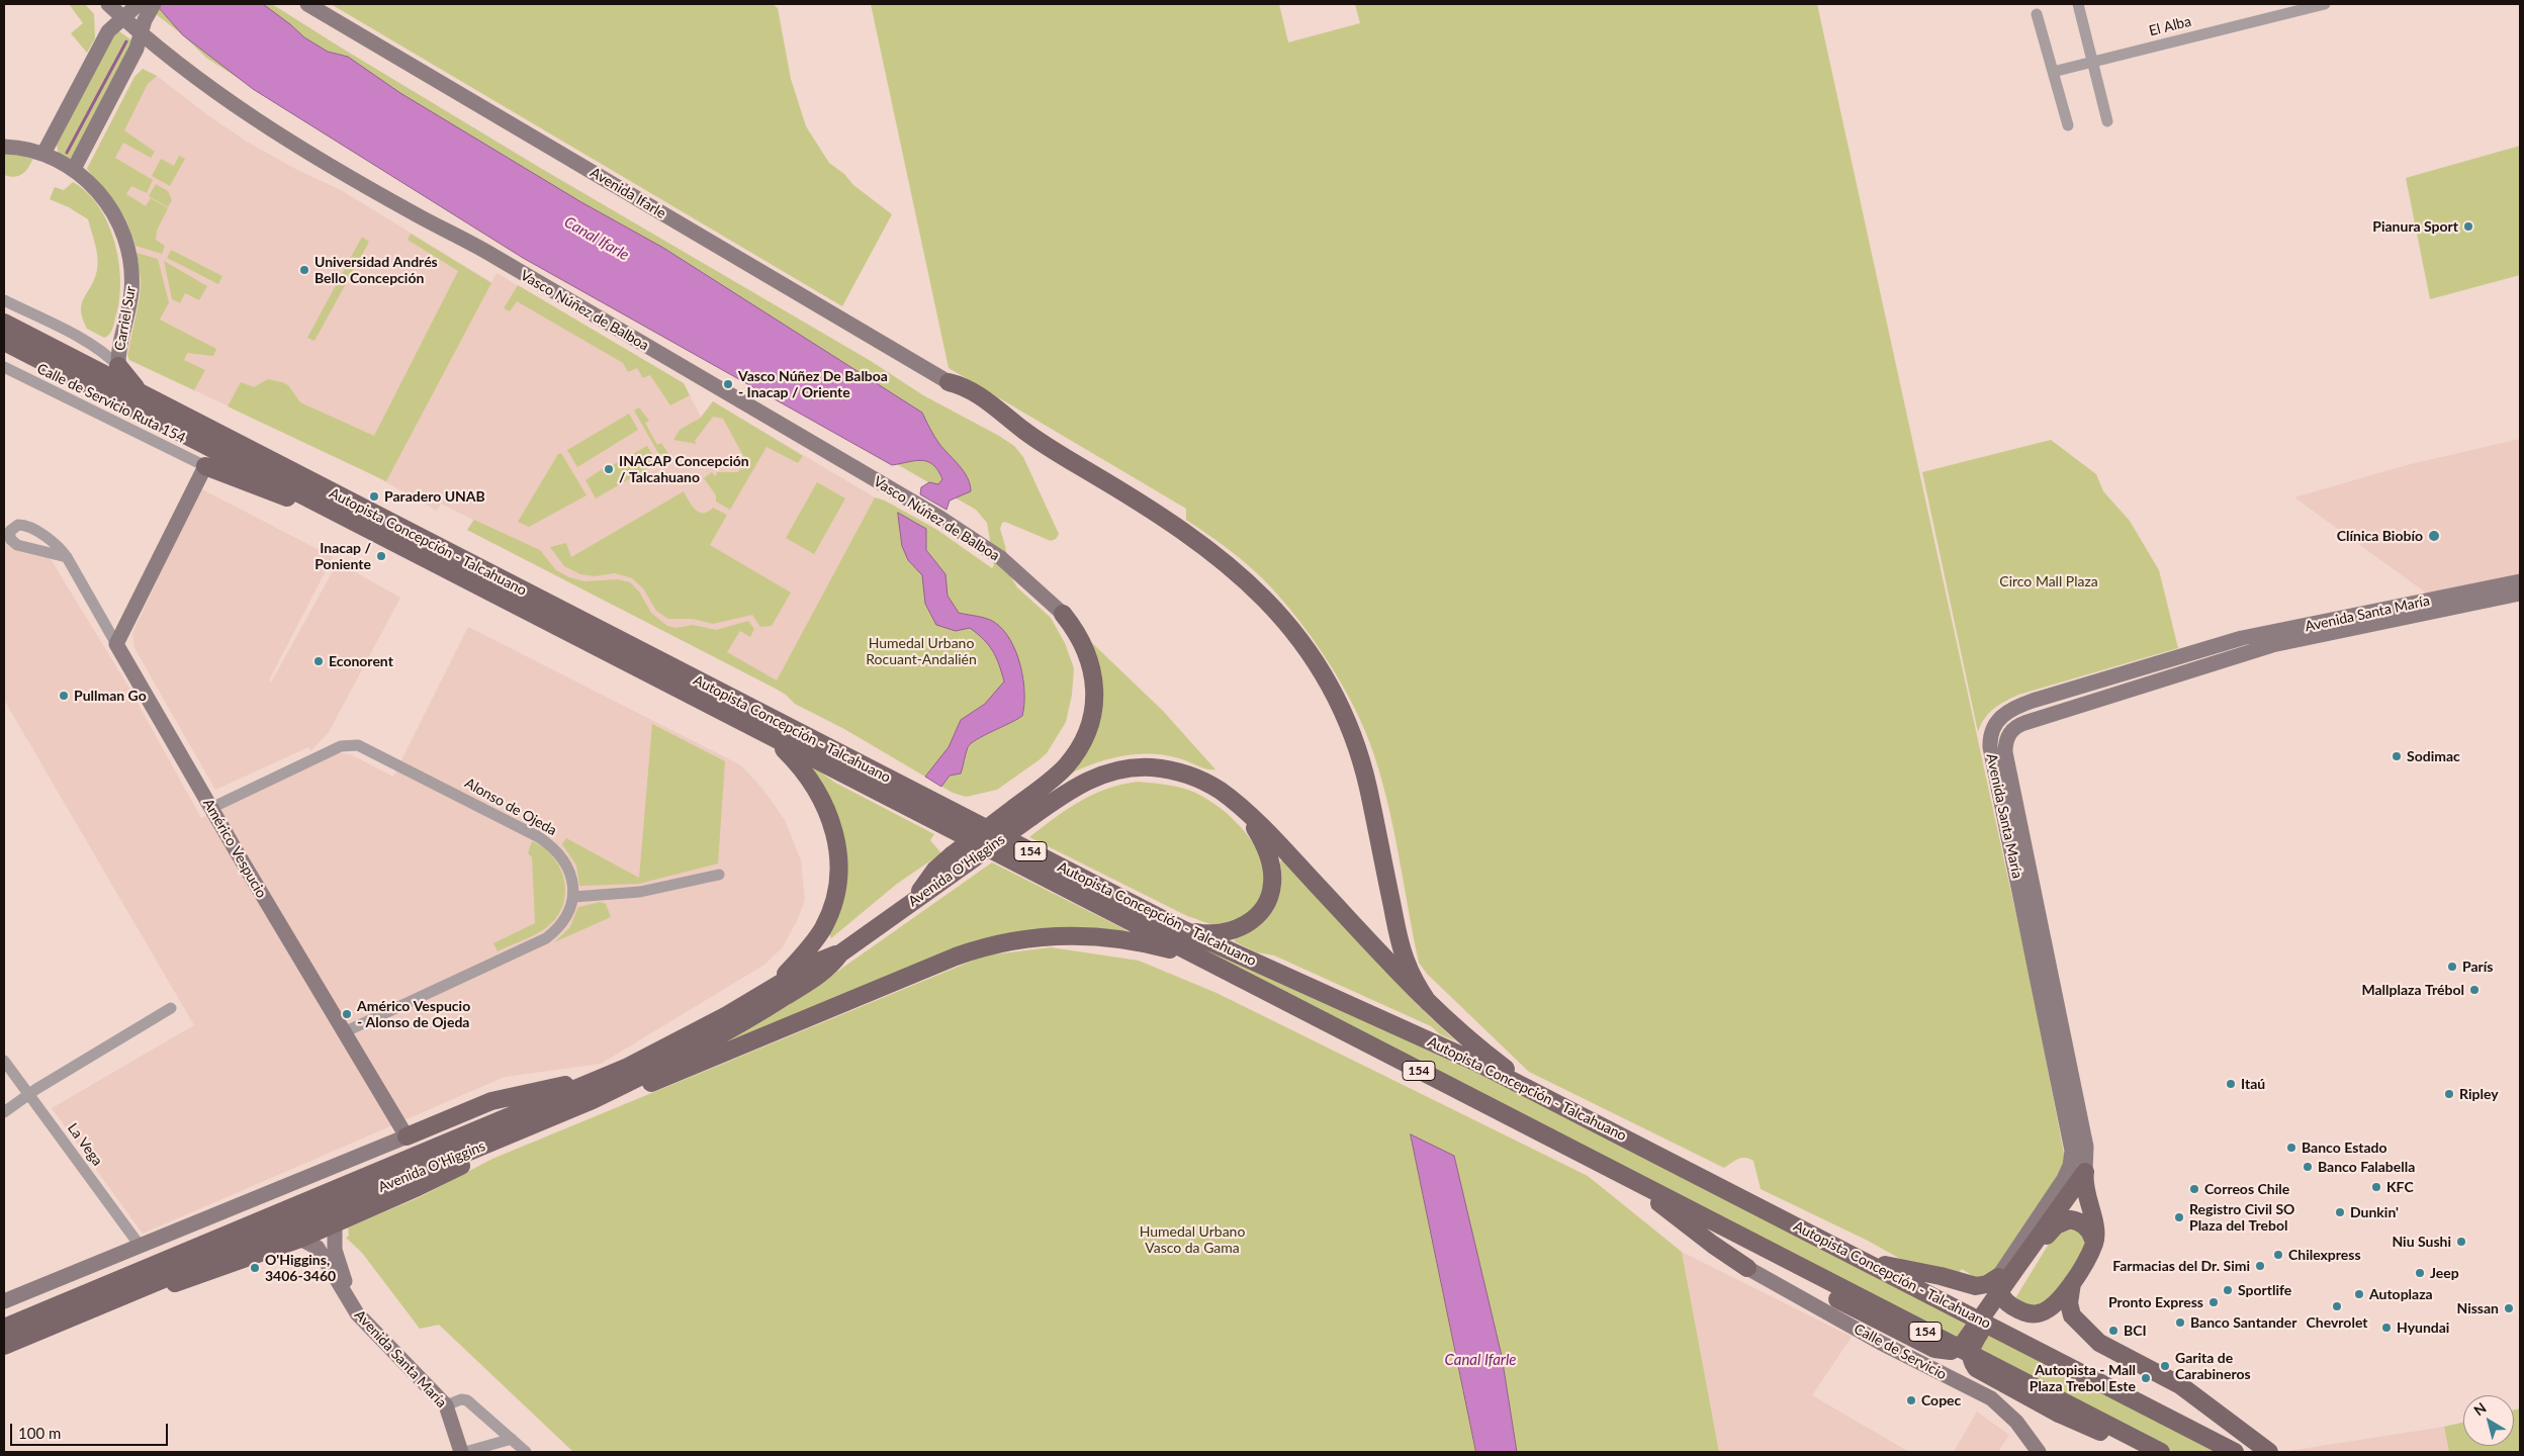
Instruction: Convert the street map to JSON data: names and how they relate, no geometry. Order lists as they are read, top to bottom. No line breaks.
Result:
{"streets":{"main road":["Autopista Concepción - Talcahuano","154","Avenida O'Higgins"],"street":["El Alba","Avenida Ifarle","Vasco Núñez de Balboa","Carriel Sur","Calle de Servicio Ruta 154","Avenida Santa María","Alonso de Ojeda","Américo Vespucio","La Vega","Calle de Servicio"]},"crossings":[["Alonso de Ojeda","Américo Vespucio"]],"water":["Canal Ifarle"],"parks":["Circo Mall Plaza","Humedal Urbano Rocuant-Andalién","Humedal Urbano Vasco da Gama"],"places":["Pianura Sport","Universidad Andrés Bello Concepción","Vasco Núñez De Balboa - Inacap / Oriente","INACAP Concepción / Talcahuano","Paradero UNAB","Clínica Biobío","Inacap / Poniente","Econorent","Pullman Go","Sodimac","París","Mallplaza Trébol","Américo Vespucio - Alonso de Ojeda","Itaú","Ripley","Banco Estado","Banco Falabella","KFC","Correos Chile","Dunkin'","Registro Civil SO Plaza del Trebol","Niu Sushi","Chilexpress","Farmacias del Dr. Simi","O'Higgins, 3406-3460","Jeep","Sportlife","Autoplaza","Pronto Express","Chevrolet","Nissan","Banco Santander","Hyundai","BCI","Garita de Carabineros","Autopista - Mall Plaza Trebol Este","Copec"],"scale_bar":"100 m","north":"top left"}
